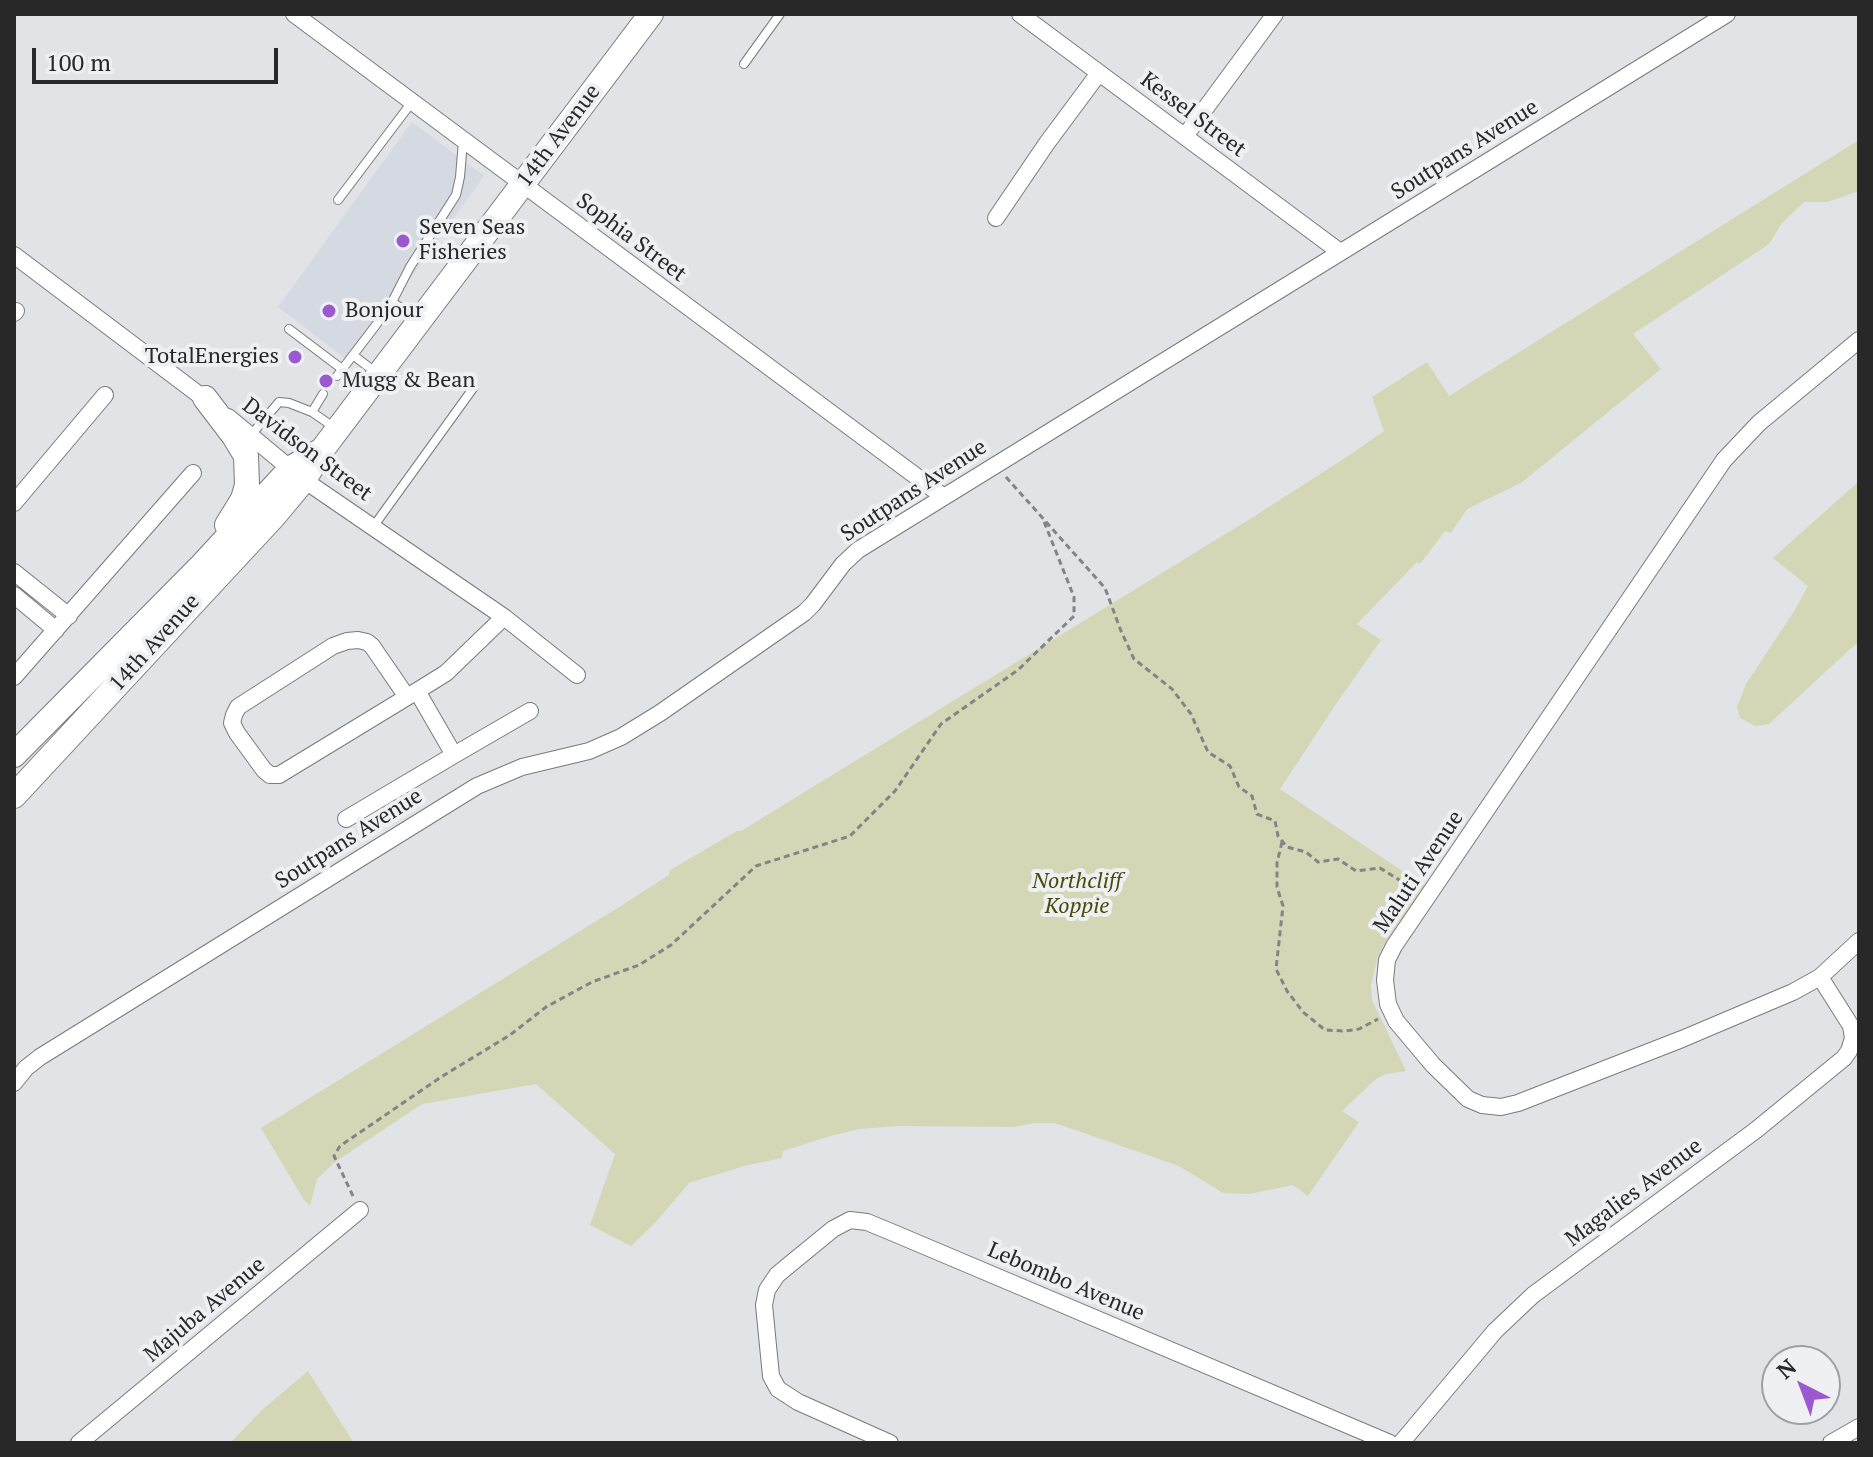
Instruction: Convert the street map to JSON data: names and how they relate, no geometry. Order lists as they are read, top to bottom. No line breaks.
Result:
{"streets":{"main road":["14th Avenue"],"street":["Kessel Street","Soutpans Avenue","Sophia Street","Davidson Street","Maluti Avenue","Magalies Avenue","Lebombo Avenue","Majuba Avenue"]},"crossings":[["Kessel Street","Soutpans Avenue"],["14th Avenue","Sophia Street"],["14th Avenue","Davidson Street"],["Soutpans Avenue","Sophia Street"],["Maluti Avenue","Magalies Avenue"]],"parks":["Northcliff Koppie"],"places":["Seven Seas Fisheries","Bonjour","TotalEnergies","Mugg & Bean"],"scale_bar":"100 m","north":"top left"}
